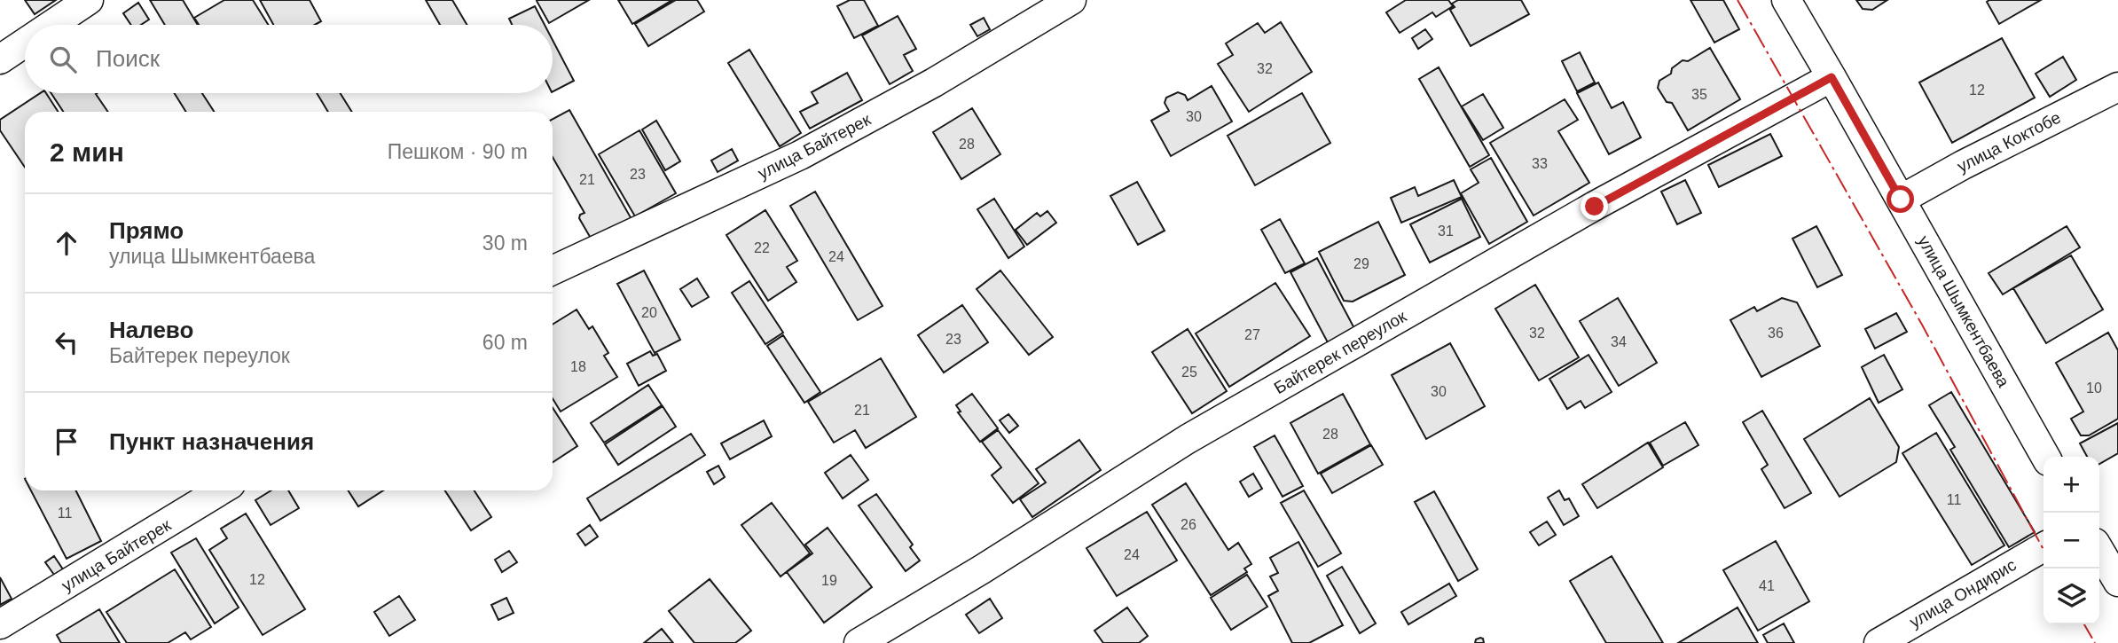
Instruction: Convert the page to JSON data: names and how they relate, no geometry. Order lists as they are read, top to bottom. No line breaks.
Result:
{"streets":{"street":["улица Коктобе","улица Байтерек","улица Шымкентбаева","Байтерек переулок","улица Ондирис"]},"crossings":[["улица Коктобе","улица Шымкентбаева"],["улица Шымкентбаева","Байтерек переулок"]],"house_numbers":["32","12","35","30","28","33","23","21","31","22","24","29","20","32","36","27","23","34","18","25","10","30","21","28","11","11","26","24","12","19","41"],"page":{"search":"Поиск","heading":["2 мин","Пешком · 90 m"],"list":[["Прямо","улица Шымкентбаева","30 m"],["Налево","Байтерек переулок","60 m"],"Пункт назначения"],"map_buttons":["+","−"]}}
